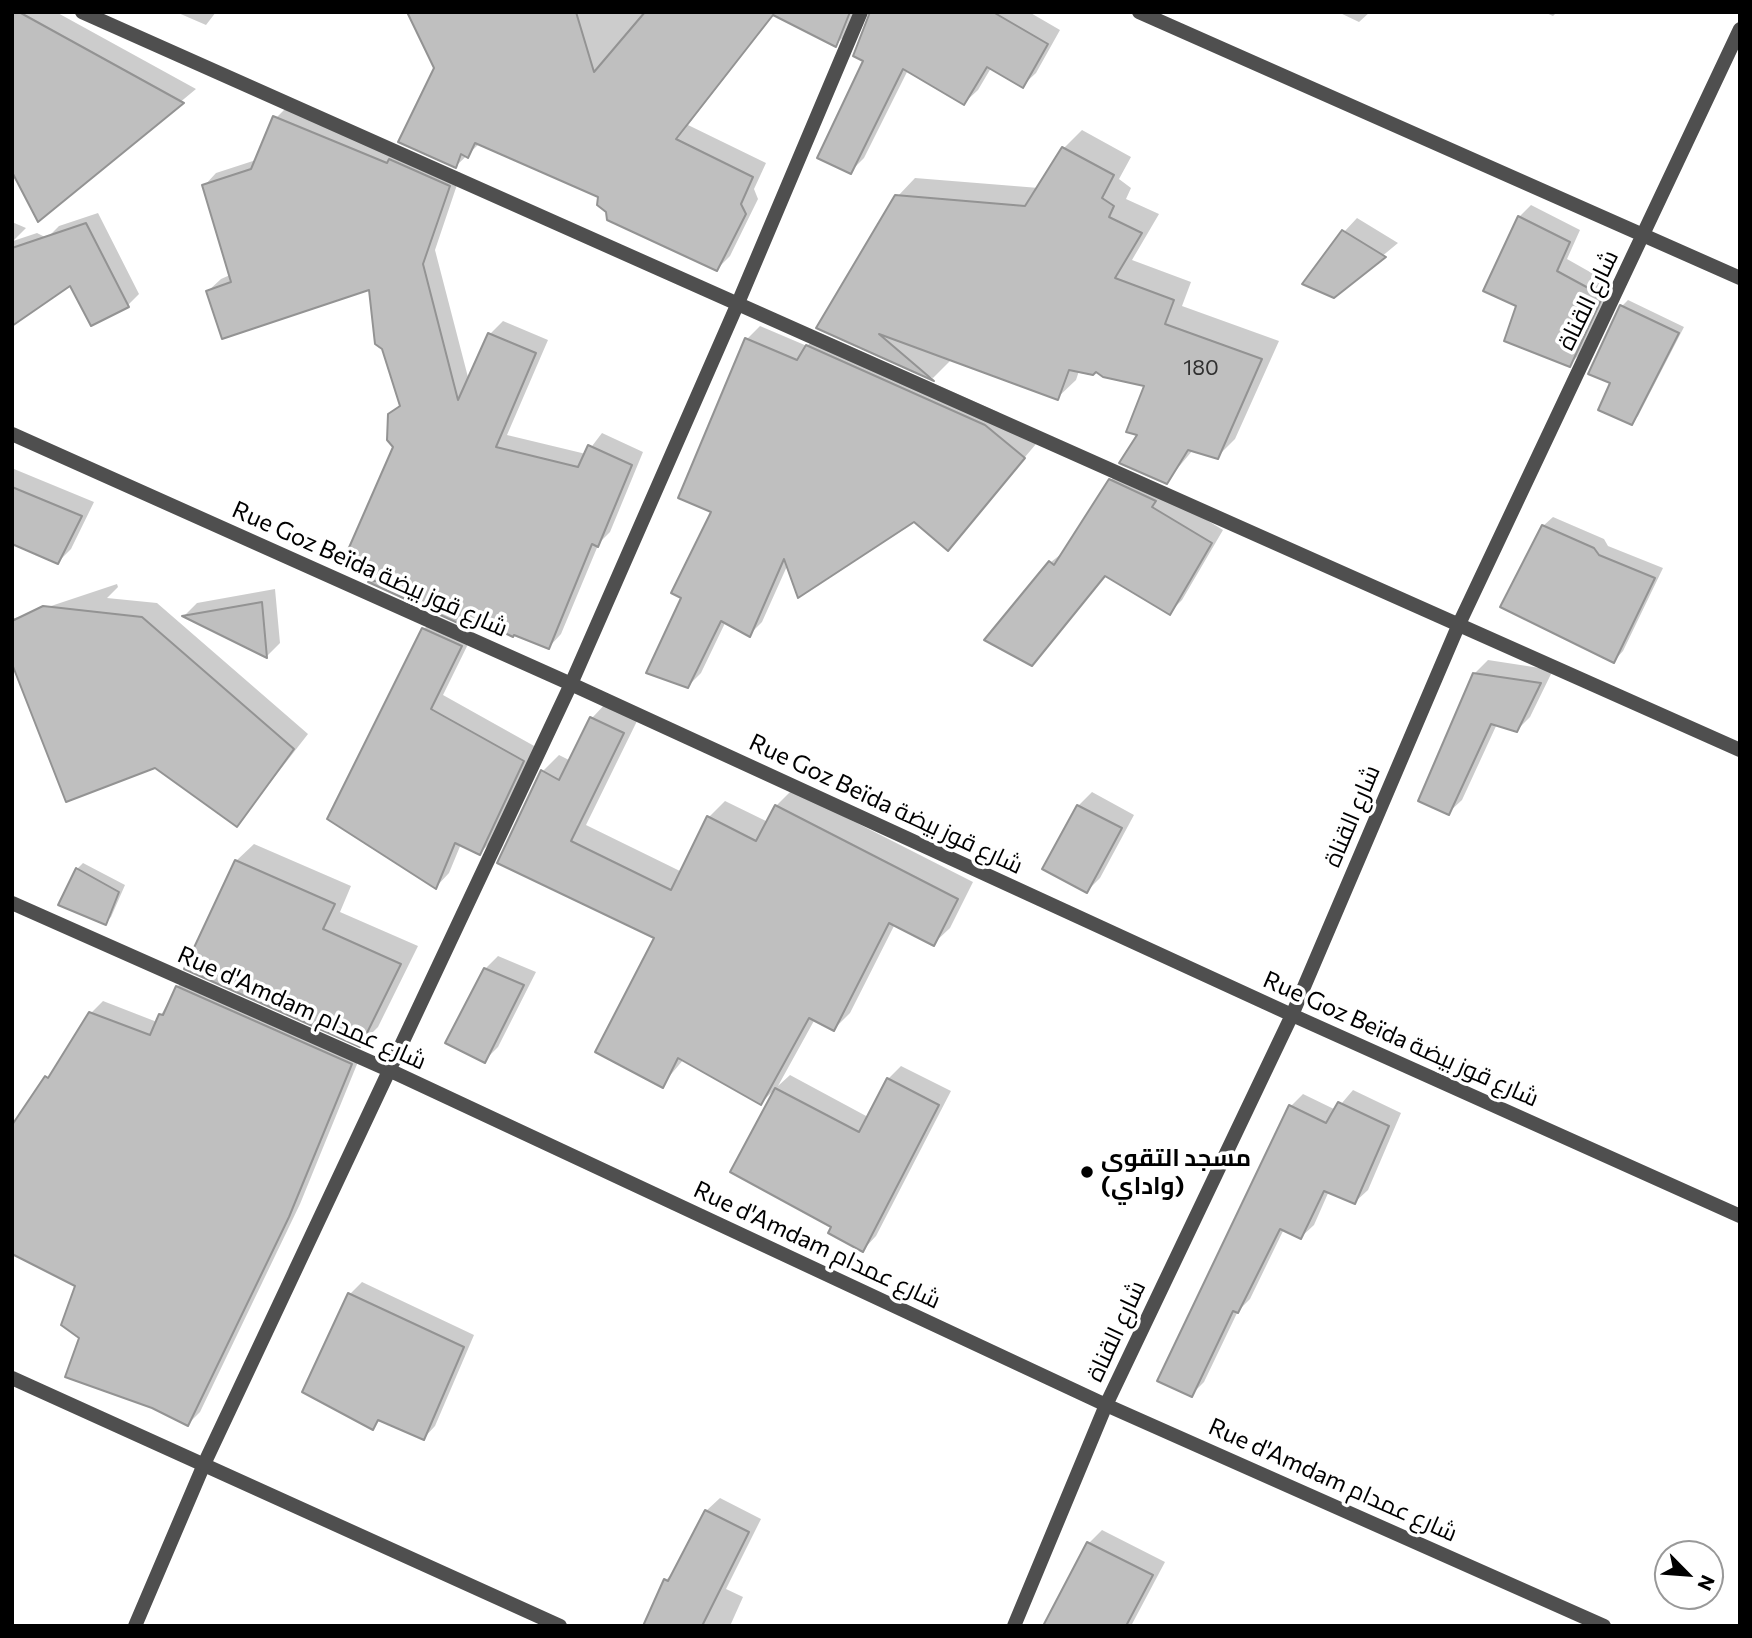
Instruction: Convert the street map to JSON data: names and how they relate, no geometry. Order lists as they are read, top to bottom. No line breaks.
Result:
{"streets":{"street":["شارع القناة","Rue Goz Beïda شارع قوز بيضة","Rue d'Amdam شارع عمدام"]},"crossings":[["شارع القناة","Rue Goz Beïda شارع قوز بيضة"],["شارع القناة","Rue d'Amdam شارع عمدام"]],"places":["مسجد التقوى (واداي)"],"house_numbers":["180"],"north":"bottom right"}
